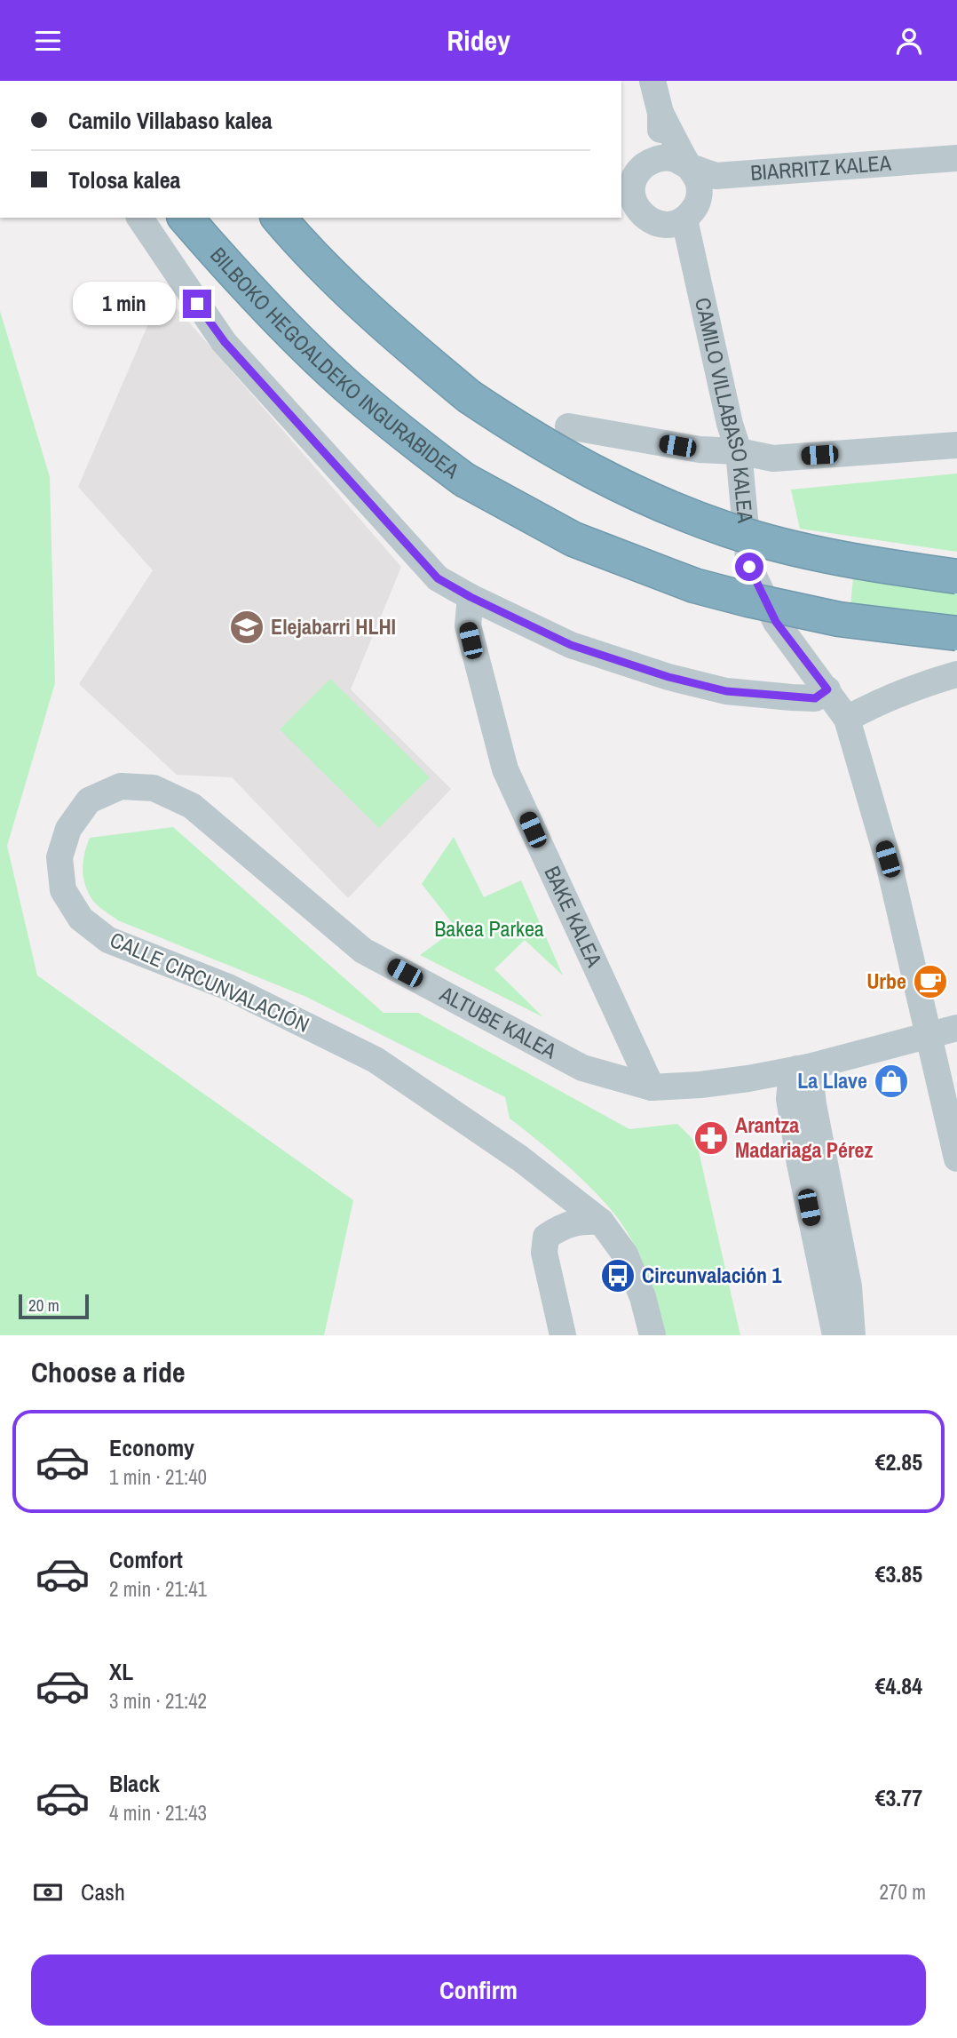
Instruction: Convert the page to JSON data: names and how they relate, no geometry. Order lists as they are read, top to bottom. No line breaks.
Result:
{"streets":{"highway":["BILBOKO HEGOALDEKO INGURABIDEA"],"street":["BIARRITZ KALEA","CAMILO VILLABASO KALEA","BAKE KALEA","CALLE CIRCUNVALACIÓN","ALTUBE KALEA"]},"crossings":[["BIARRITZ KALEA","CAMILO VILLABASO KALEA"],["BAKE KALEA","ALTUBE KALEA"],["CALLE CIRCUNVALACIÓN","ALTUBE KALEA"]],"parks":["Bakea Parkea"],"places":{"school or university":["Elejabarri HLHI"],"cafe":["Urbe"],"shop":["La Llave"],"pharmacy":["Arantza Madariaga Pérez"],"bus stop":["Circunvalación 1"]},"scale_bar":"20 m","page":{"header":"Ridey","banner":["Camilo Villabaso kalea","Tolosa kalea"],"bubble":"1 min","scale":"20 m","heading":"Choose a ride","list":[{"name":"Economy","note":"1 min · 21:40","value":"€2.85"},{"name":"Comfort","note":"2 min · 21:41","value":"€3.85"},{"name":"XL","note":"3 min · 21:42","value":"€4.84"},{"name":"Black","note":"4 min · 21:43","value":"€3.77"}],"pay":["Cash","270 m"],"buttons":"Confirm"}}
